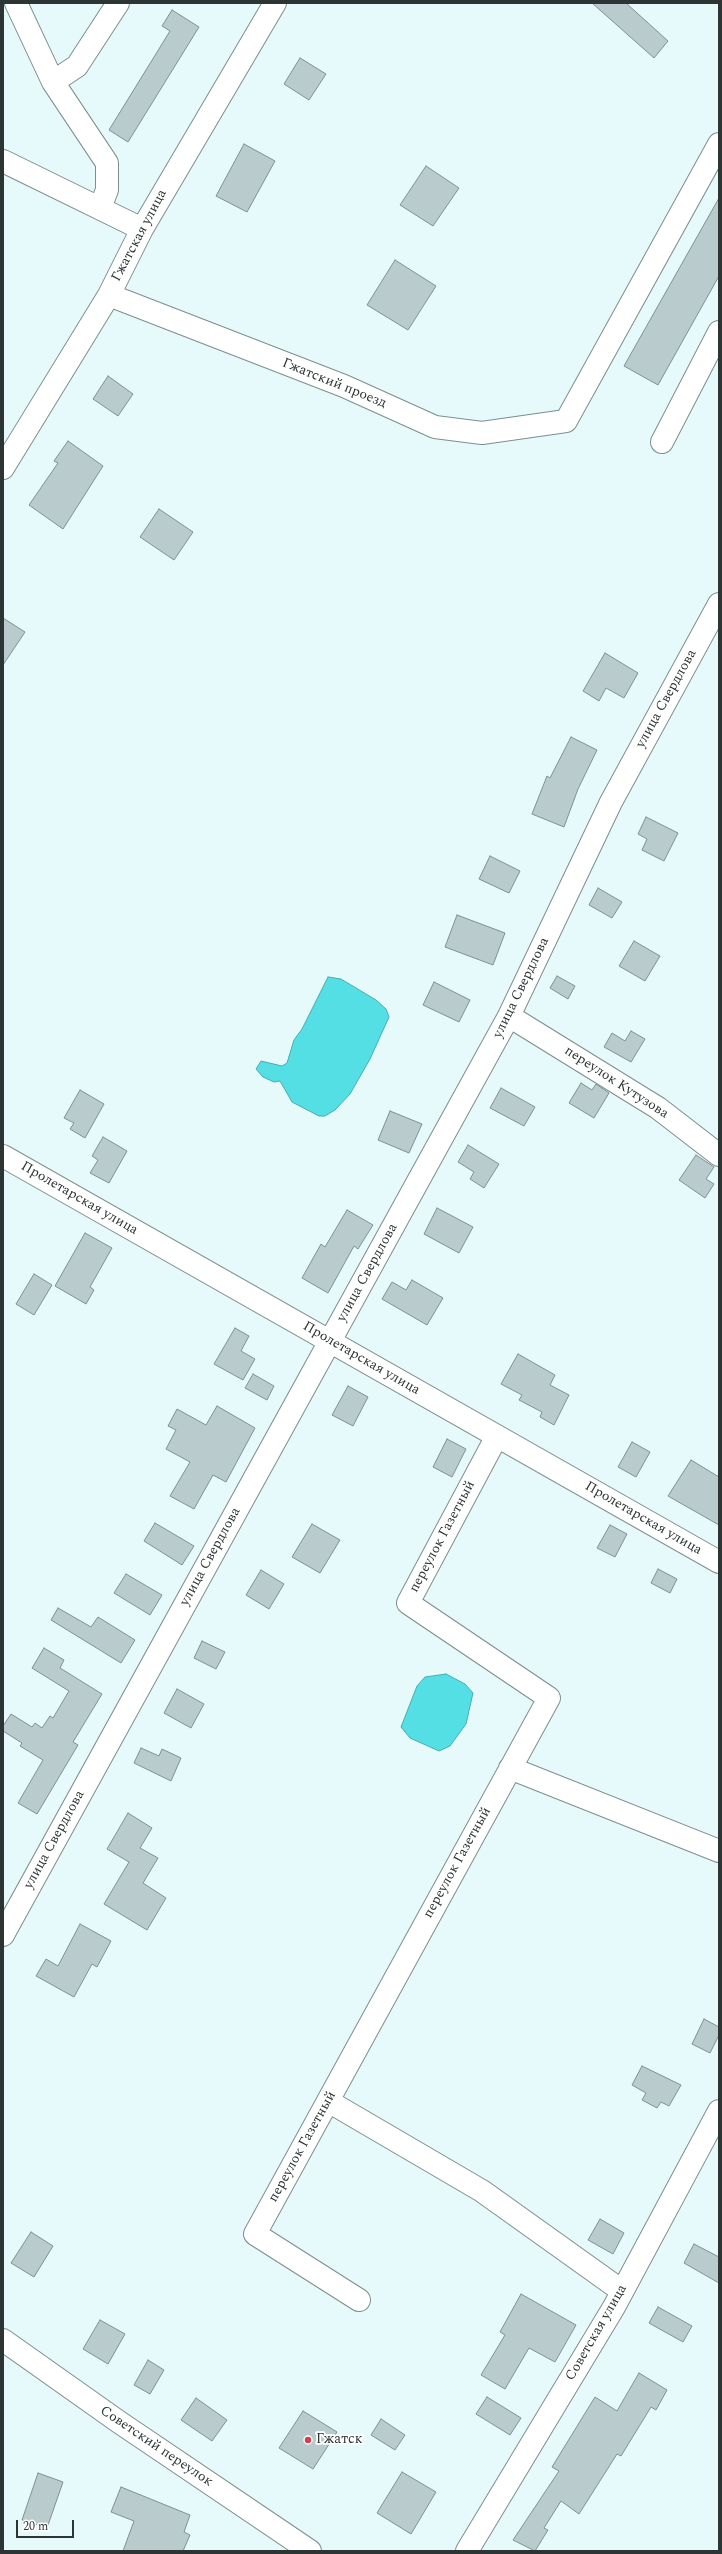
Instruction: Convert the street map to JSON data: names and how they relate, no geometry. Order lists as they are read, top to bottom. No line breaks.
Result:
{"streets":{"street":["Гжатская улица","Гжатский проезд","улица Свердлова","переулок Кутузова","Пролетарская улица","переулок Газетный","Советская улица","Советский переулок"]},"crossings":[["Гжатская улица","Гжатский проезд"],["улица Свердлова","переулок Кутузова"],["улица Свердлова","Пролетарская улица"],["Пролетарская улица","переулок Газетный"]],"places":["Гжатск"],"scale_bar":"20 m"}
